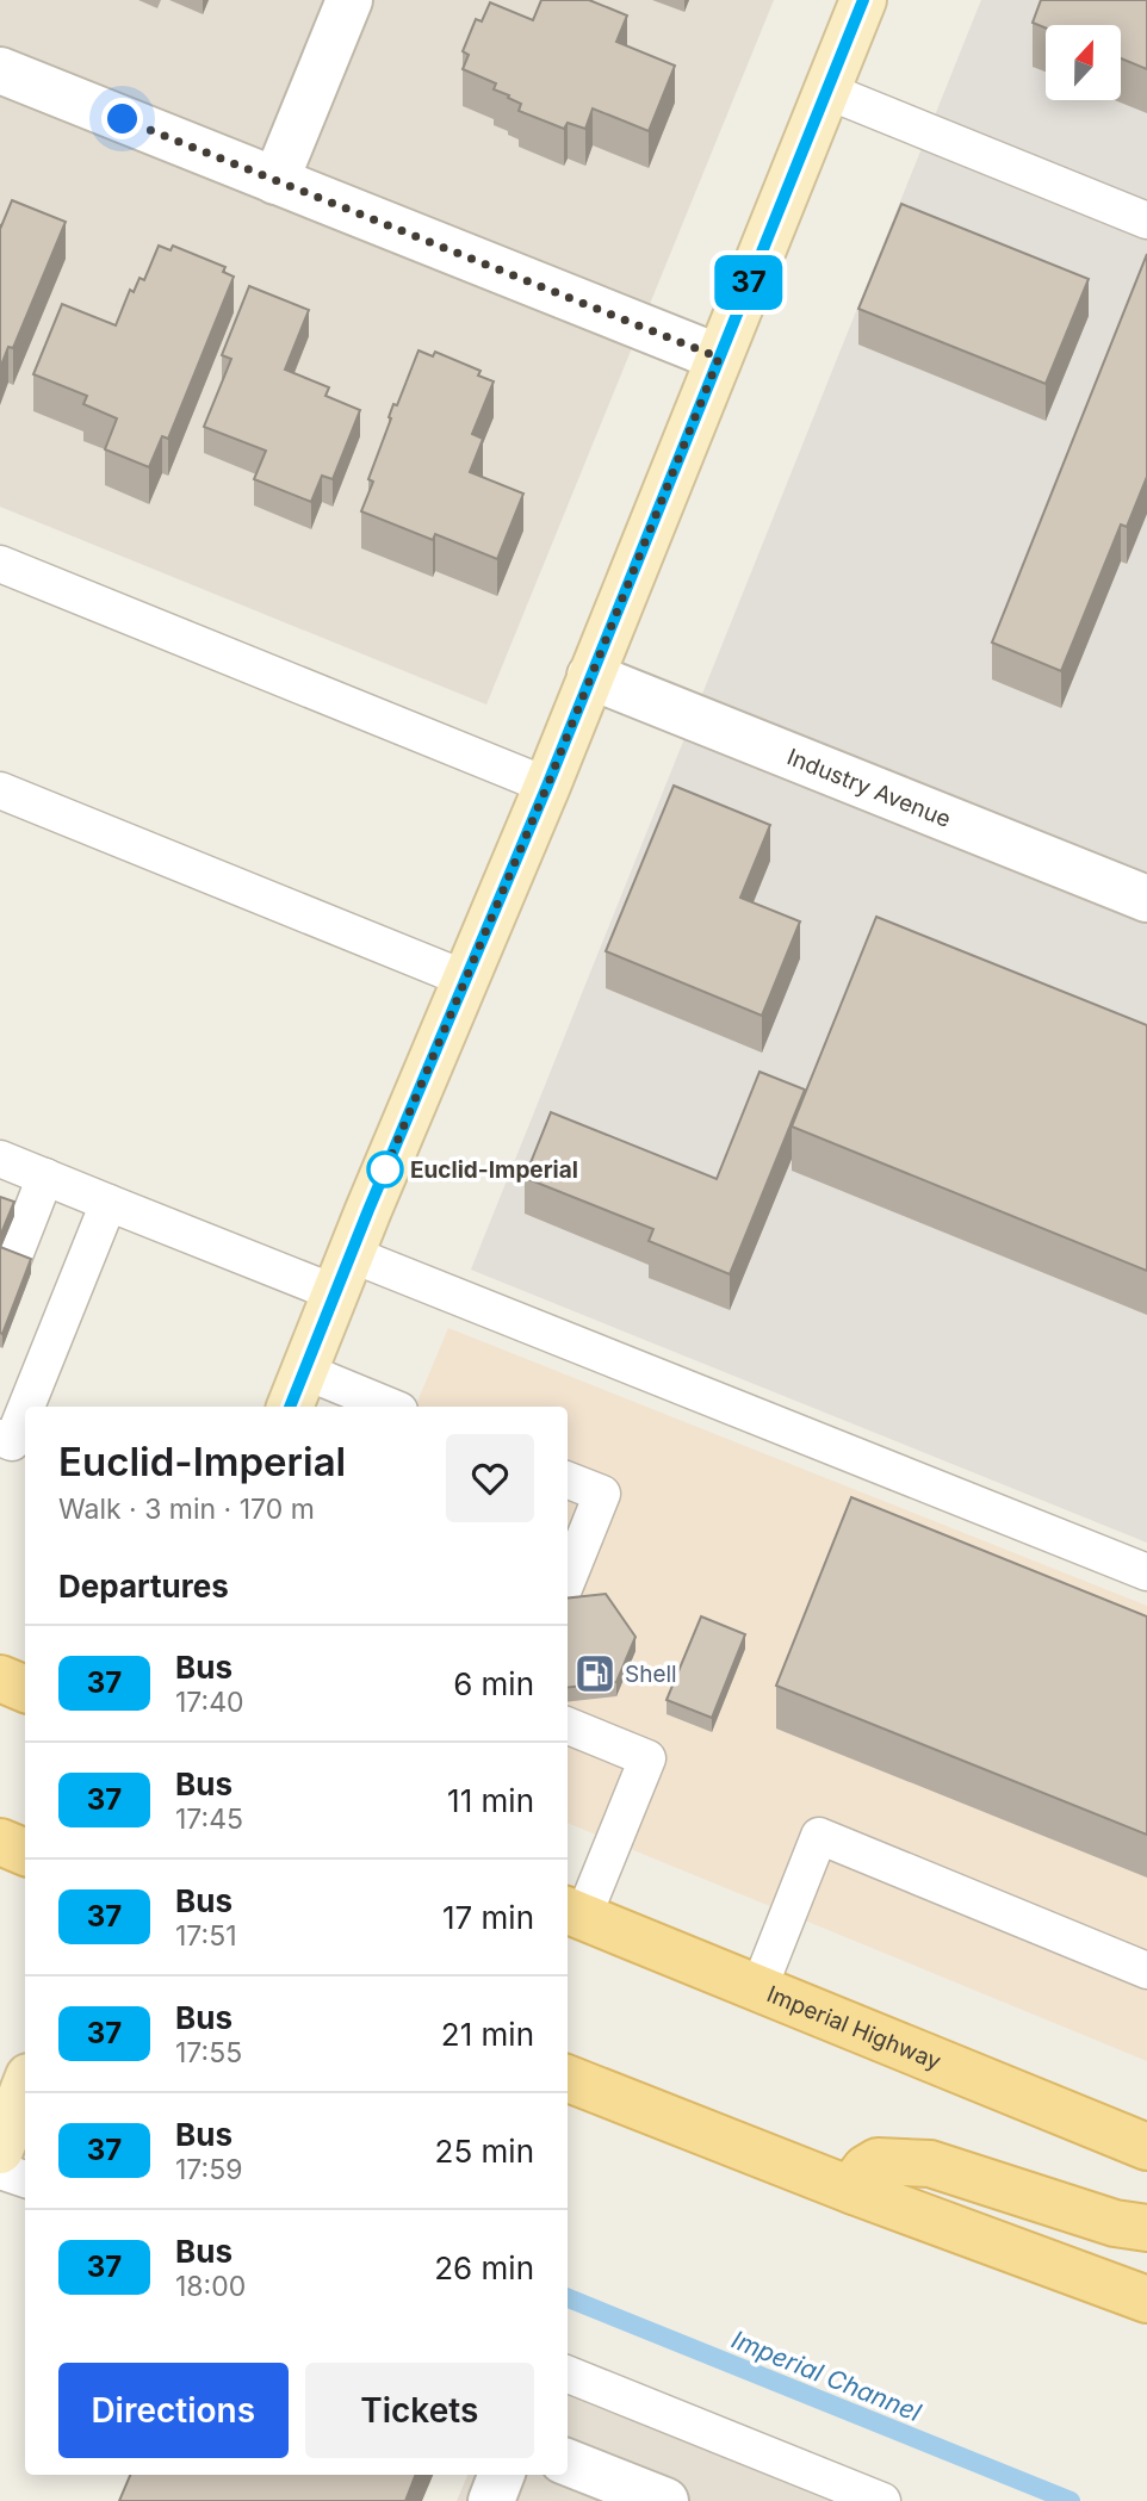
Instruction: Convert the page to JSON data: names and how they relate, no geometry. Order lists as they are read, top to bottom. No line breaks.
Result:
{"streets":{"main road":["Imperial Highway"],"street":["Industry Avenue"]},"water":["Imperial Channel"],"places":{"other":["Euclid-Imperial"],"fuel station":["Shell"]},"lines":["bus line 37"],"north":"top","page":{"on_map":"37","heading":[["Euclid-Imperial","Walk · 3 min · 170 m"],"Departures"],"list":[{"mark":"37","name":"Bus","note":"17:40","value":"6 min"},{"mark":"37","name":"Bus","note":"17:45","value":"11 min"},{"mark":"37","name":"Bus","note":"17:51","value":"17 min"},{"mark":"37","name":"Bus","note":"17:55","value":"21 min"},{"mark":"37","name":"Bus","note":"17:59","value":"25 min"},{"mark":"37","name":"Bus","note":"18:00","value":"26 min"}],"buttons":["Directions","Tickets"]}}
